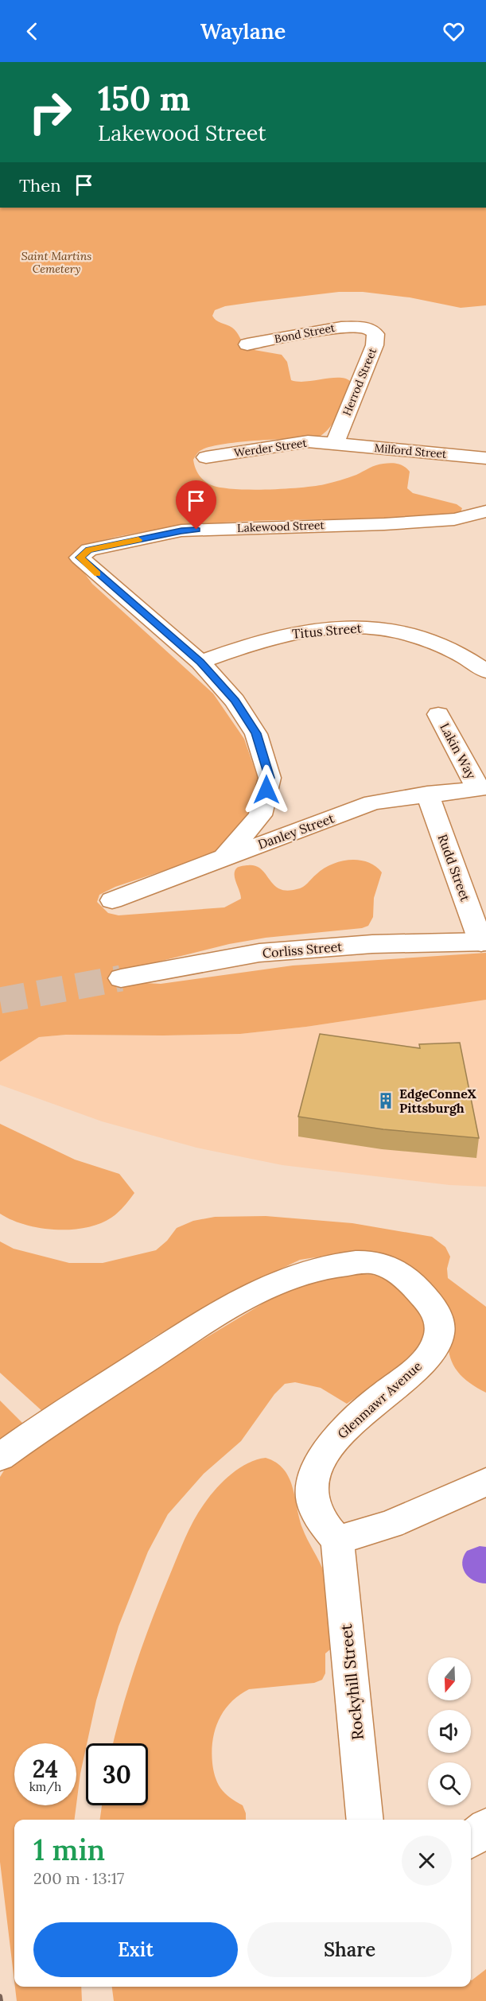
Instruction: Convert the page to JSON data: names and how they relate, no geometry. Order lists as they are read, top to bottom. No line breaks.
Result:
{"streets":{"street":["Bond Street","Herrod Street","Werder Street","Milford Street","Lakewood Street","Titus Street","Lakin Way","Danley Street","Rudd Street","Corliss Street","Glenmawr Avenue","Rockyhill Street"]},"crossings":[["Bond Street","Herrod Street"],["Herrod Street","Werder Street"],["Herrod Street","Milford Street"],["Werder Street","Milford Street"],["Lakewood Street","Titus Street"],["Lakin Way","Danley Street"],["Danley Street","Rudd Street"],["Rudd Street","Corliss Street"],["Glenmawr Avenue","Rockyhill Street"]],"parks":["Saint Martins Cemetery"],"places":{"building":["EdgeConneX Pittsburgh"]},"north":"bottom","page":{"header":"Waylane","turn":["150 m","Lakewood Street"],"then":"Then","speed":"24 km/h","limit":"30","heading":["1 min","200 m · 13:17"],"buttons":["Exit","Share"]}}
